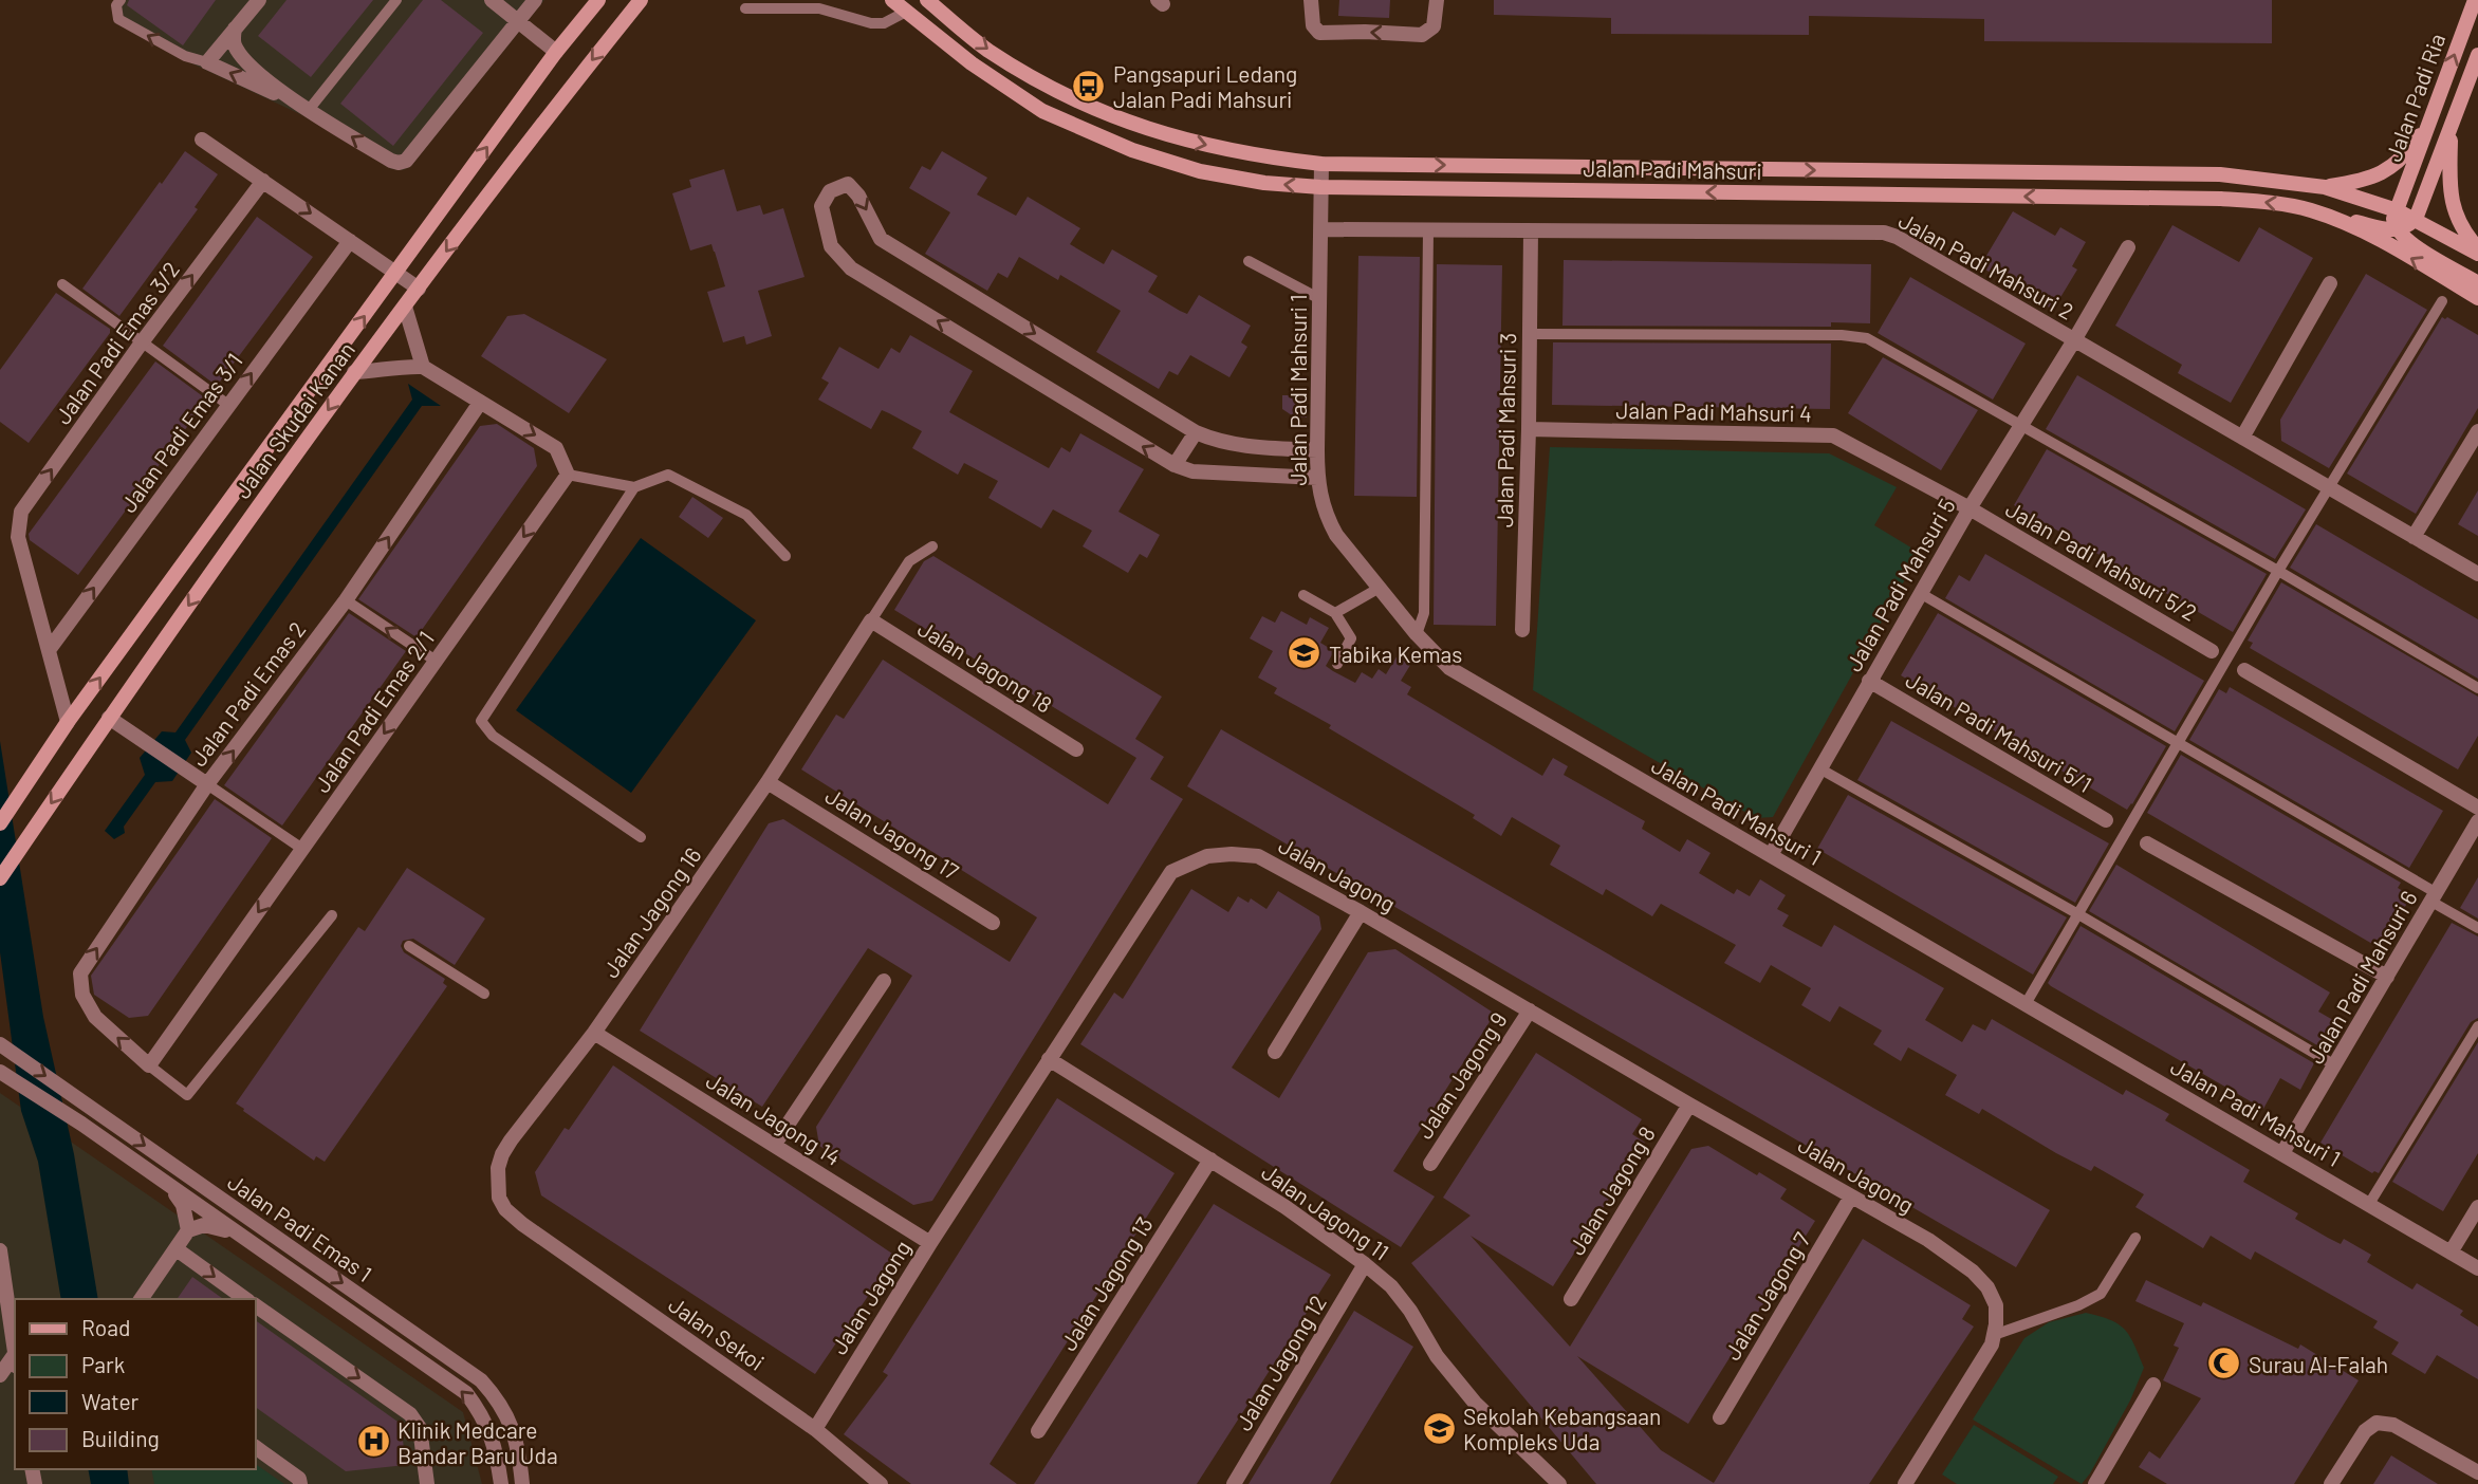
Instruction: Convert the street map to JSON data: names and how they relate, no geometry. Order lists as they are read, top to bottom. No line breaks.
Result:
{"streets":{"main road":["Jalan Padi Ria","Jalan Padi Mahsuri","Jalan Skudai Kanan"],"street":["Jalan Padi Mahsuri 2","Jalan Padi Emas 3/2","Jalan Padi Mahsuri 1","Jalan Padi Mahsuri 4","Jalan Padi Mahsuri 3","Jalan Padi Emas 3/1","Jalan Padi Mahsuri 5/2","Jalan Padi Mahsuri 5","Jalan Jagong 18","Jalan Padi Emas 2","Jalan Padi Emas 2/1","Jalan Padi Mahsuri 5/1","Jalan Jagong 17","Jalan Jagong","Jalan Jagong 16","Jalan Padi Mahsuri 6","Jalan Jagong 9","Jalan Jagong 14","Jalan Jagong 8","Jalan Jagong 11","Jalan Padi Emas 1","Jalan Jagong 13","Jalan Jagong 7","Jalan Sekoi","Jalan Jagong 12"]},"crossings":[["Jalan Padi Ria","Jalan Padi Mahsuri"],["Jalan Padi Mahsuri","Jalan Padi Mahsuri 1"],["Jalan Padi Mahsuri 2","Jalan Padi Mahsuri 1"],["Jalan Padi Mahsuri 2","Jalan Padi Mahsuri 3"],["Jalan Padi Mahsuri 2","Jalan Padi Mahsuri 5"],["Jalan Padi Emas 3/2","Jalan Padi Emas 3/1"],["Jalan Padi Mahsuri 1","Jalan Padi Mahsuri 5"],["Jalan Padi Mahsuri 1","Jalan Padi Mahsuri 6"],["Jalan Padi Mahsuri 4","Jalan Padi Mahsuri 3"],["Jalan Padi Mahsuri 4","Jalan Padi Mahsuri 5/2"],["Jalan Padi Mahsuri 4","Jalan Padi Mahsuri 5"],["Jalan Padi Mahsuri 5/2","Jalan Padi Mahsuri 5"],["Jalan Padi Mahsuri 5","Jalan Padi Mahsuri 5/1"],["Jalan Jagong 18","Jalan Jagong 16"],["Jalan Padi Emas 2","Jalan Padi Emas 2/1"],["Jalan Jagong 17","Jalan Jagong 16"],["Jalan Jagong","Jalan Jagong 9"],["Jalan Jagong","Jalan Jagong 14"],["Jalan Jagong","Jalan Jagong 8"],["Jalan Jagong","Jalan Jagong 11"],["Jalan Jagong","Jalan Jagong 7"],["Jalan Jagong","Jalan Sekoi"],["Jalan Jagong 16","Jalan Jagong 14"],["Jalan Jagong 16","Jalan Sekoi"],["Jalan Jagong 11","Jalan Jagong 13"],["Jalan Jagong 11","Jalan Jagong 12"]],"one_way":["Jalan Padi Emas 3/2","Jalan Padi Emas 3/1","Jalan Padi Emas 2","Jalan Padi Emas 2/1"],"places":{"bus stop":["Pangsapuri Ledang Jalan Padi Mahsuri"],"school or university":["Tabika Kemas","Sekolah Kebangsaan Kompleks Uda"],"mosque":["Surau Al-Falah"],"hospital":["Klinik Medcare Bandar Baru Uda"]},"legend":["Road","Park","Water","Building"]}
